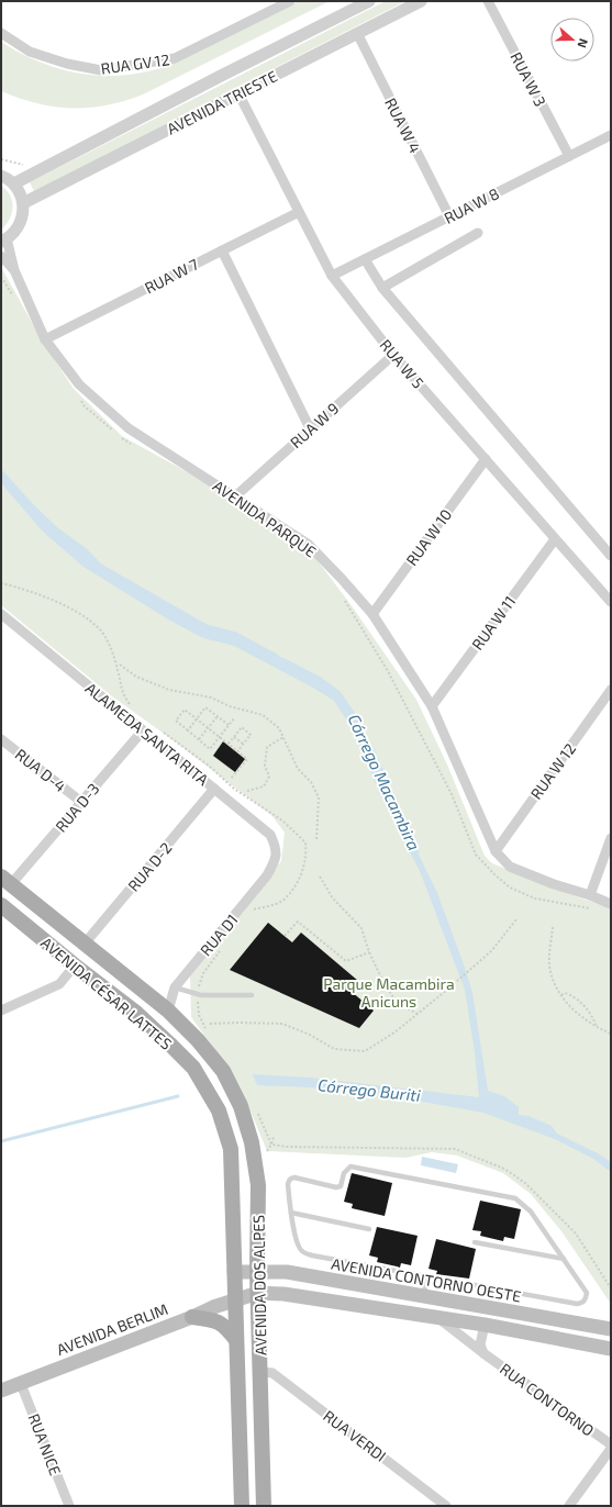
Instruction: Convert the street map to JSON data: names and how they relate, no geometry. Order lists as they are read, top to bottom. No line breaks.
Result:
{"streets":{"main road":["AVENIDA CÉSAR LATTES","AVENIDA CONTORNO OESTE","AVENIDA DOS ALPES","AVENIDA BERLIM"],"street":["RUA GV 12","RUA W 3","AVENIDA TRIESTE","RUA W 4","RUA W 8","RUA W 7","RUA W 5","RUA W 9","AVENIDA PARQUE","RUA W 10","RUA W 11","ALAMEDA SANTA RITA","RUA D-4","RUA W 12","RUA D-3","RUA D-2","RUA D1","RUA CONTORNO","RUA VERDI","RUA NICE"]},"crossings":[["RUA W 3","RUA W 8"],["AVENIDA TRIESTE","RUA W 4"],["AVENIDA TRIESTE","RUA W 5"],["RUA W 4","RUA W 8"],["RUA W 8","RUA W 5"],["RUA W 7","RUA W 5"],["RUA W 7","AVENIDA PARQUE"],["RUA W 5","RUA W 9"],["RUA W 5","RUA W 10"],["RUA W 5","RUA W 11"],["RUA W 9","AVENIDA PARQUE"],["AVENIDA PARQUE","RUA W 10"],["AVENIDA PARQUE","RUA W 11"],["AVENIDA PARQUE","RUA W 12"],["ALAMEDA SANTA RITA","RUA D-3"],["ALAMEDA SANTA RITA","RUA D-2"],["ALAMEDA SANTA RITA","RUA D1"],["RUA D-4","RUA D-3"],["RUA D-3","AVENIDA CÉSAR LATTES"],["RUA D-2","AVENIDA CÉSAR LATTES"],["RUA D1","AVENIDA CÉSAR LATTES"],["AVENIDA CÉSAR LATTES","AVENIDA DOS ALPES"],["AVENIDA CONTORNO OESTE","AVENIDA DOS ALPES"],["AVENIDA DOS ALPES","AVENIDA BERLIM"],["AVENIDA DOS ALPES","RUA VERDI"],["AVENIDA BERLIM","RUA NICE"]],"water":["Córrego Macambira","Córrego Buriti"],"parks":["Parque Macambira Anicuns"],"north":"right"}
